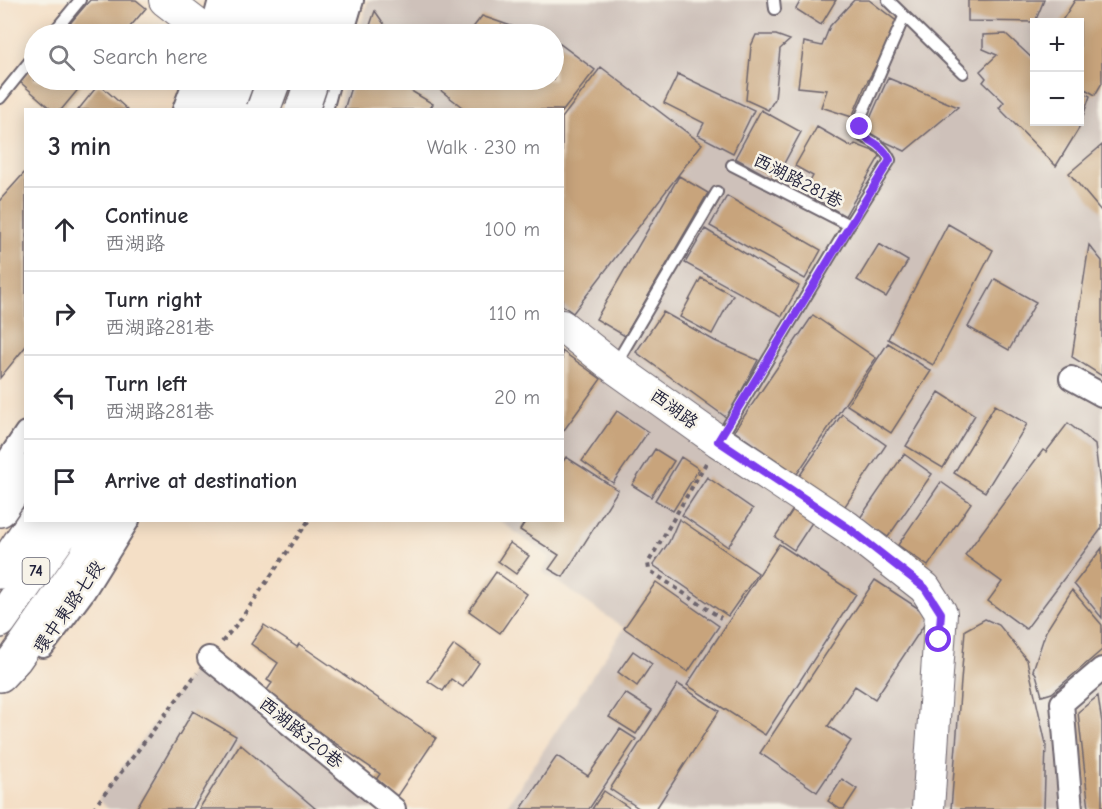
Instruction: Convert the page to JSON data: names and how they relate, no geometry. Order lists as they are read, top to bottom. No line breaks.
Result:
{"streets":{"highway":["74"],"street":["西湖路","環中東路七段","西湖路320巷"],"lane":["西湖路281巷"]},"crossings":[["西湖路281巷","西湖路"]],"page":{"map_buttons":["+","−"],"search":"Search here","heading":["3 min","Walk · 230 m"],"list":[["Continue","西湖路","100 m"],["Turn right","西湖路281巷","110 m"],["Turn left","西湖路281巷","20 m"],"Arrive at destination"]}}
